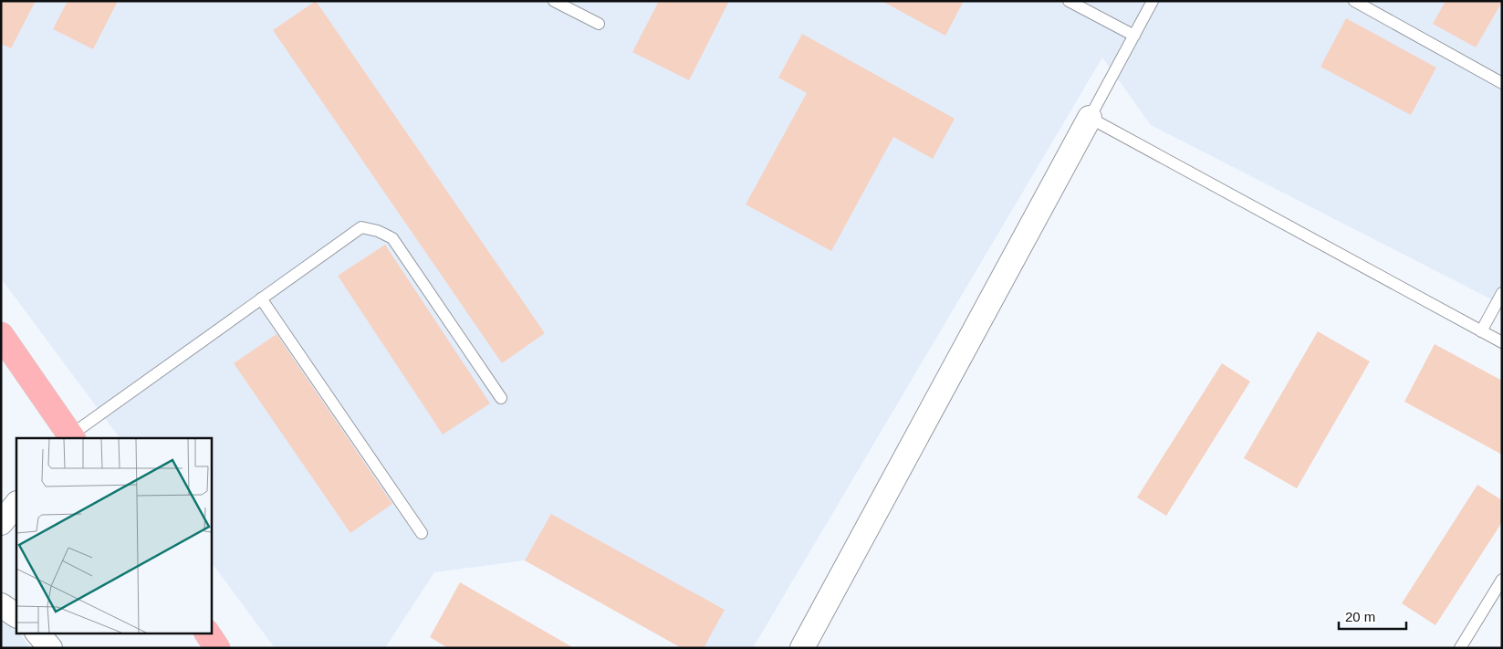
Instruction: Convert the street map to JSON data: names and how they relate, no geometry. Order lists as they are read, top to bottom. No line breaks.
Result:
{"scale_bar":"20 m"}
